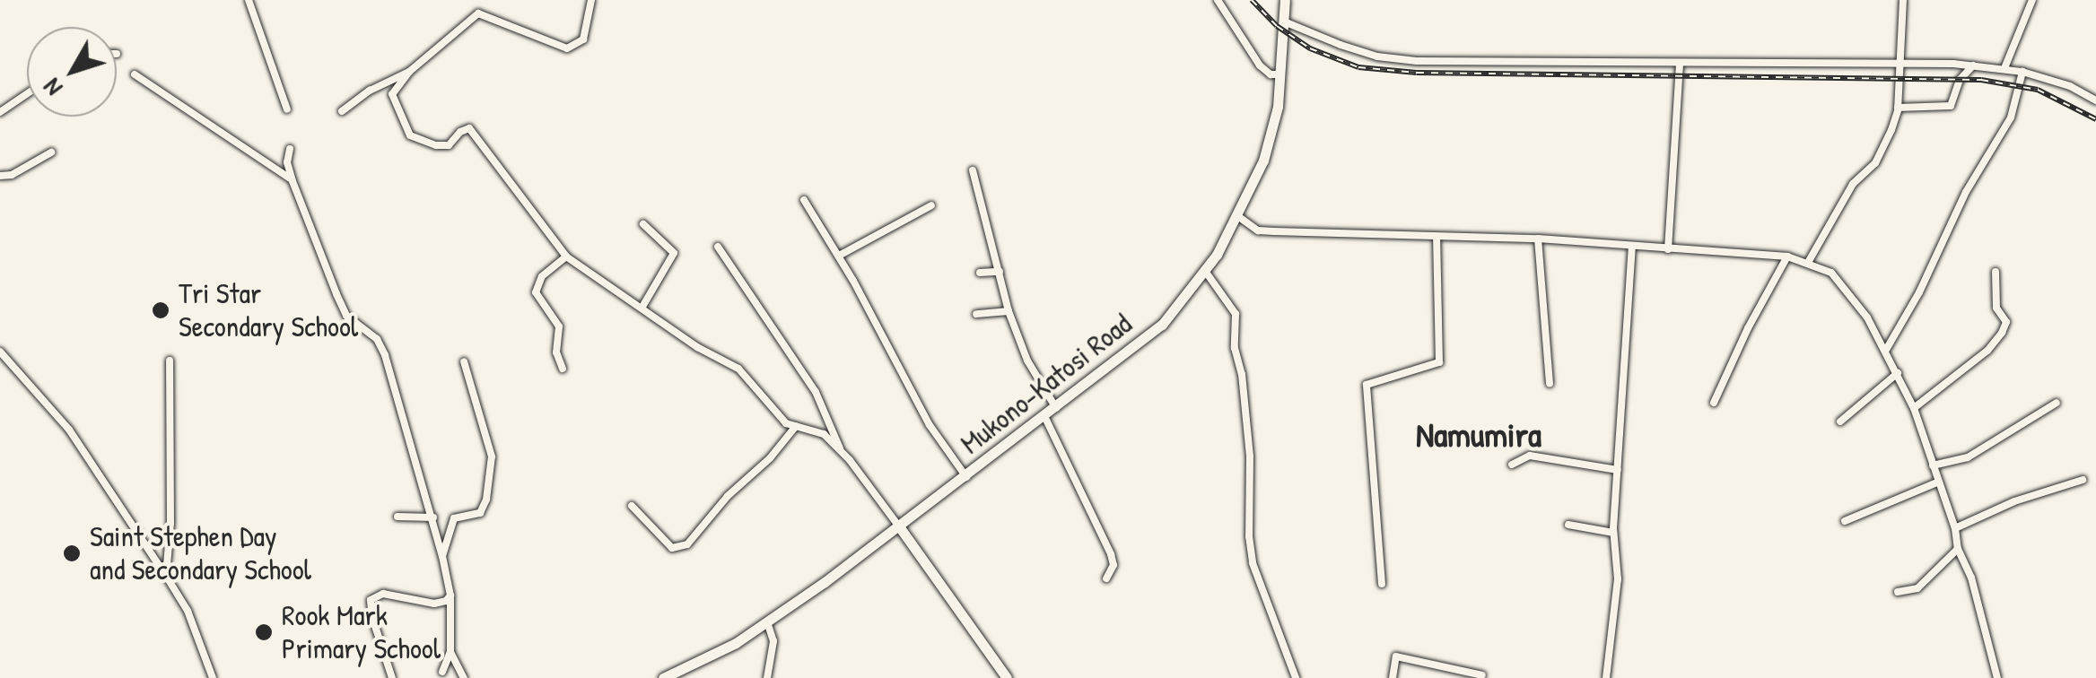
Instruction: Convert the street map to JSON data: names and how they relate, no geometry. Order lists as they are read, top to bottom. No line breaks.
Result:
{"streets":{"main road":["Mukono-Katosi Road"]},"districts":["Namumira"],"places":["Tri Star Secondary School","Saint Stephen Day and Secondary School","Rook Mark Primary School"],"north":"bottom left"}
